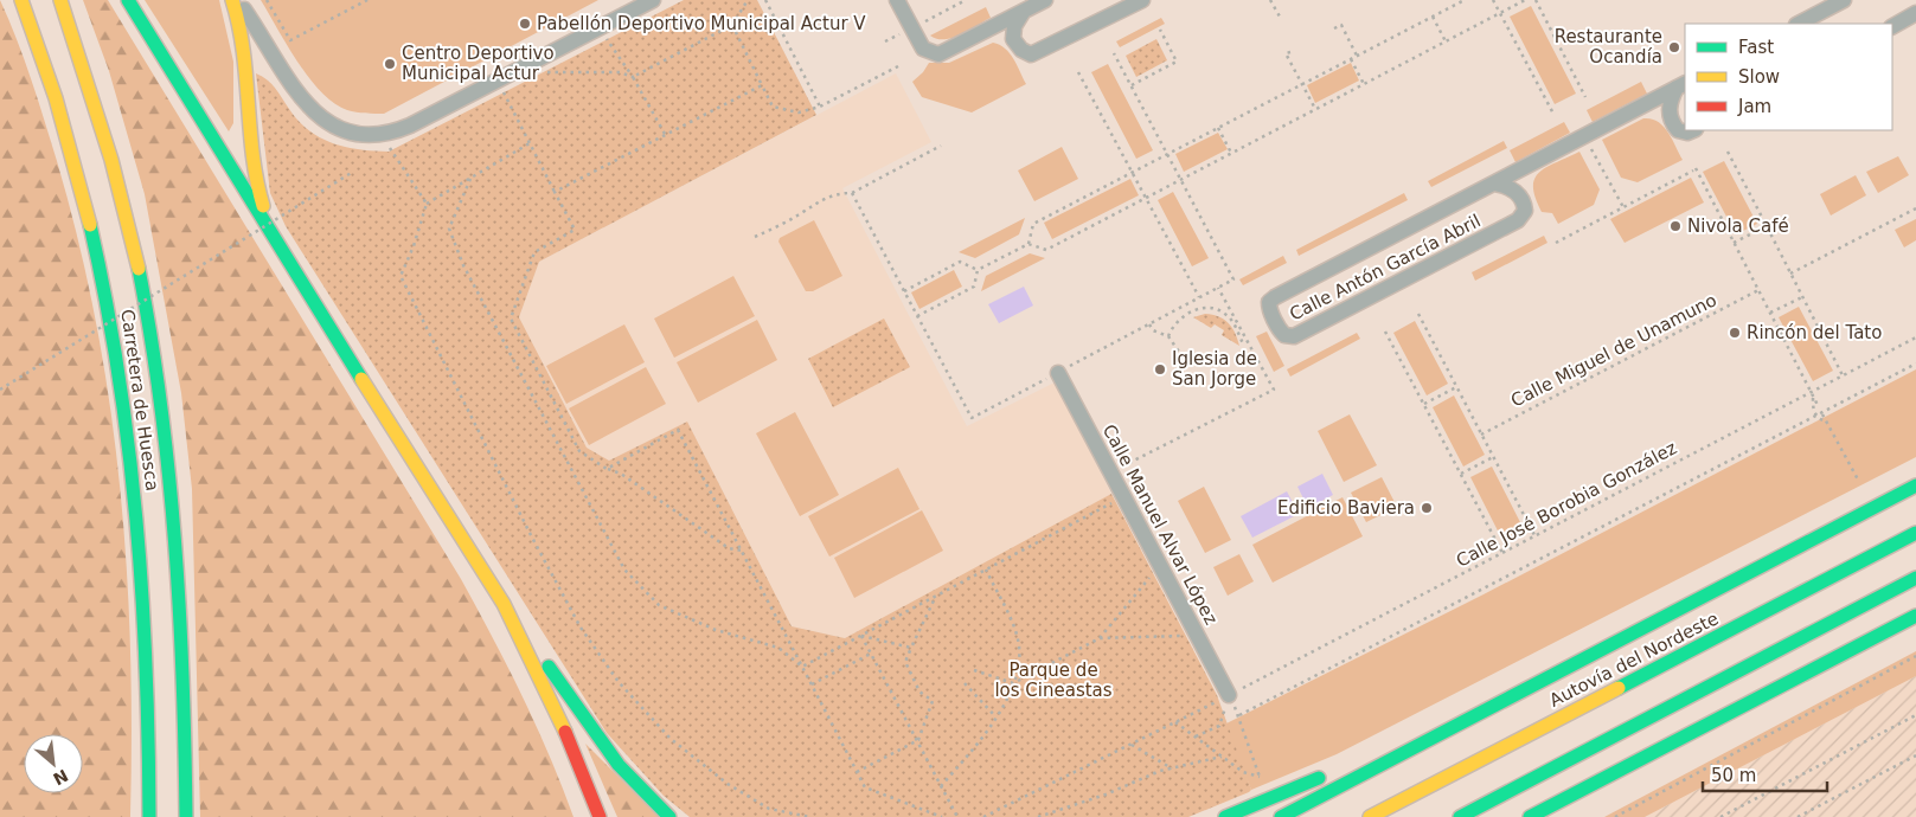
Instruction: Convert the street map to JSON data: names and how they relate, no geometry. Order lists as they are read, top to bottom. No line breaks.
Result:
{"streets":{"highway":["Carretera de Huesca","Autovía del Nordeste"],"street":["Calle Antón García Abril","Calle Manuel Alvar López"],"path":["Calle Miguel de Unamuno","Calle José Borobia González"]},"crossings":[["Calle José Borobia González","Calle Manuel Alvar López"]],"parks":["Parque de los Cineastas"],"places":["Pabellón Deportivo Municipal Actur V","Restaurante Ocandía","Centro Deportivo Municipal Actur","Nivola Café","Rincón del Tato","Iglesia de San Jorge","Edificio Baviera"],"legend":["Fast","Slow","Jam"],"scale_bar":"50 m","north":"bottom right"}
